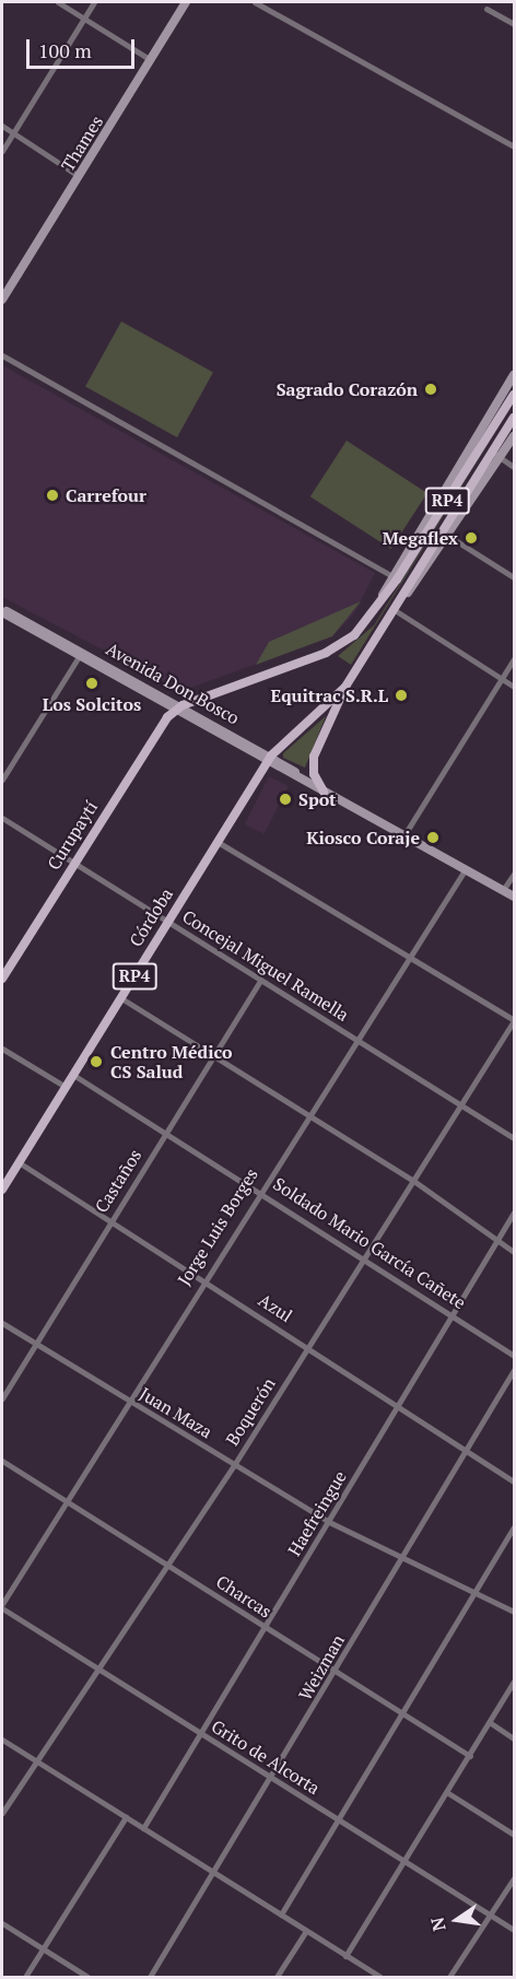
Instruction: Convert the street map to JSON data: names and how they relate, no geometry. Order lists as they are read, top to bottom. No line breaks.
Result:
{"streets":{"main road":["Thames","RP4","Avenida Don Bosco","Curupaytí","Córdoba"],"street":["Concejal Miguel Ramella","Castaños","Jorge Luis Borges","Soldado Mario García Cañete","Azul","Boquerón","Juan Maza","Haefreingue","Charcas","Weizman","Grito de Alcorta"]},"crossings":[["RP4","Avenida Don Bosco"],["RP4","Curupaytí"],["RP4","Córdoba"],["Avenida Don Bosco","Curupaytí"],["Avenida Don Bosco","Córdoba"],["Avenida Don Bosco","Jorge Luis Borges"],["Curupaytí","Concejal Miguel Ramella"],["Córdoba","Concejal Miguel Ramella"],["Córdoba","Soldado Mario García Cañete"],["Córdoba","Azul"],["Concejal Miguel Ramella","Castaños"],["Concejal Miguel Ramella","Jorge Luis Borges"],["Concejal Miguel Ramella","Boquerón"],["Castaños","Soldado Mario García Cañete"],["Castaños","Azul"],["Castaños","Juan Maza"],["Jorge Luis Borges","Soldado Mario García Cañete"],["Jorge Luis Borges","Azul"],["Jorge Luis Borges","Juan Maza"],["Jorge Luis Borges","Charcas"],["Jorge Luis Borges","Grito de Alcorta"],["Soldado Mario García Cañete","Boquerón"],["Soldado Mario García Cañete","Haefreingue"],["Azul","Boquerón"],["Azul","Haefreingue"],["Azul","Weizman"],["Boquerón","Juan Maza"],["Boquerón","Charcas"],["Boquerón","Grito de Alcorta"],["Juan Maza","Haefreingue"],["Juan Maza","Weizman"],["Haefreingue","Charcas"],["Haefreingue","Grito de Alcorta"],["Charcas","Weizman"],["Weizman","Grito de Alcorta"]],"places":["Sagrado Corazón","Carrefour","Megaflex","Los Solcitos","Equitrac S.R.L","Spot","Kiosco Coraje","Centro Médico CS Salud"],"scale_bar":"100 m","north":"left"}
